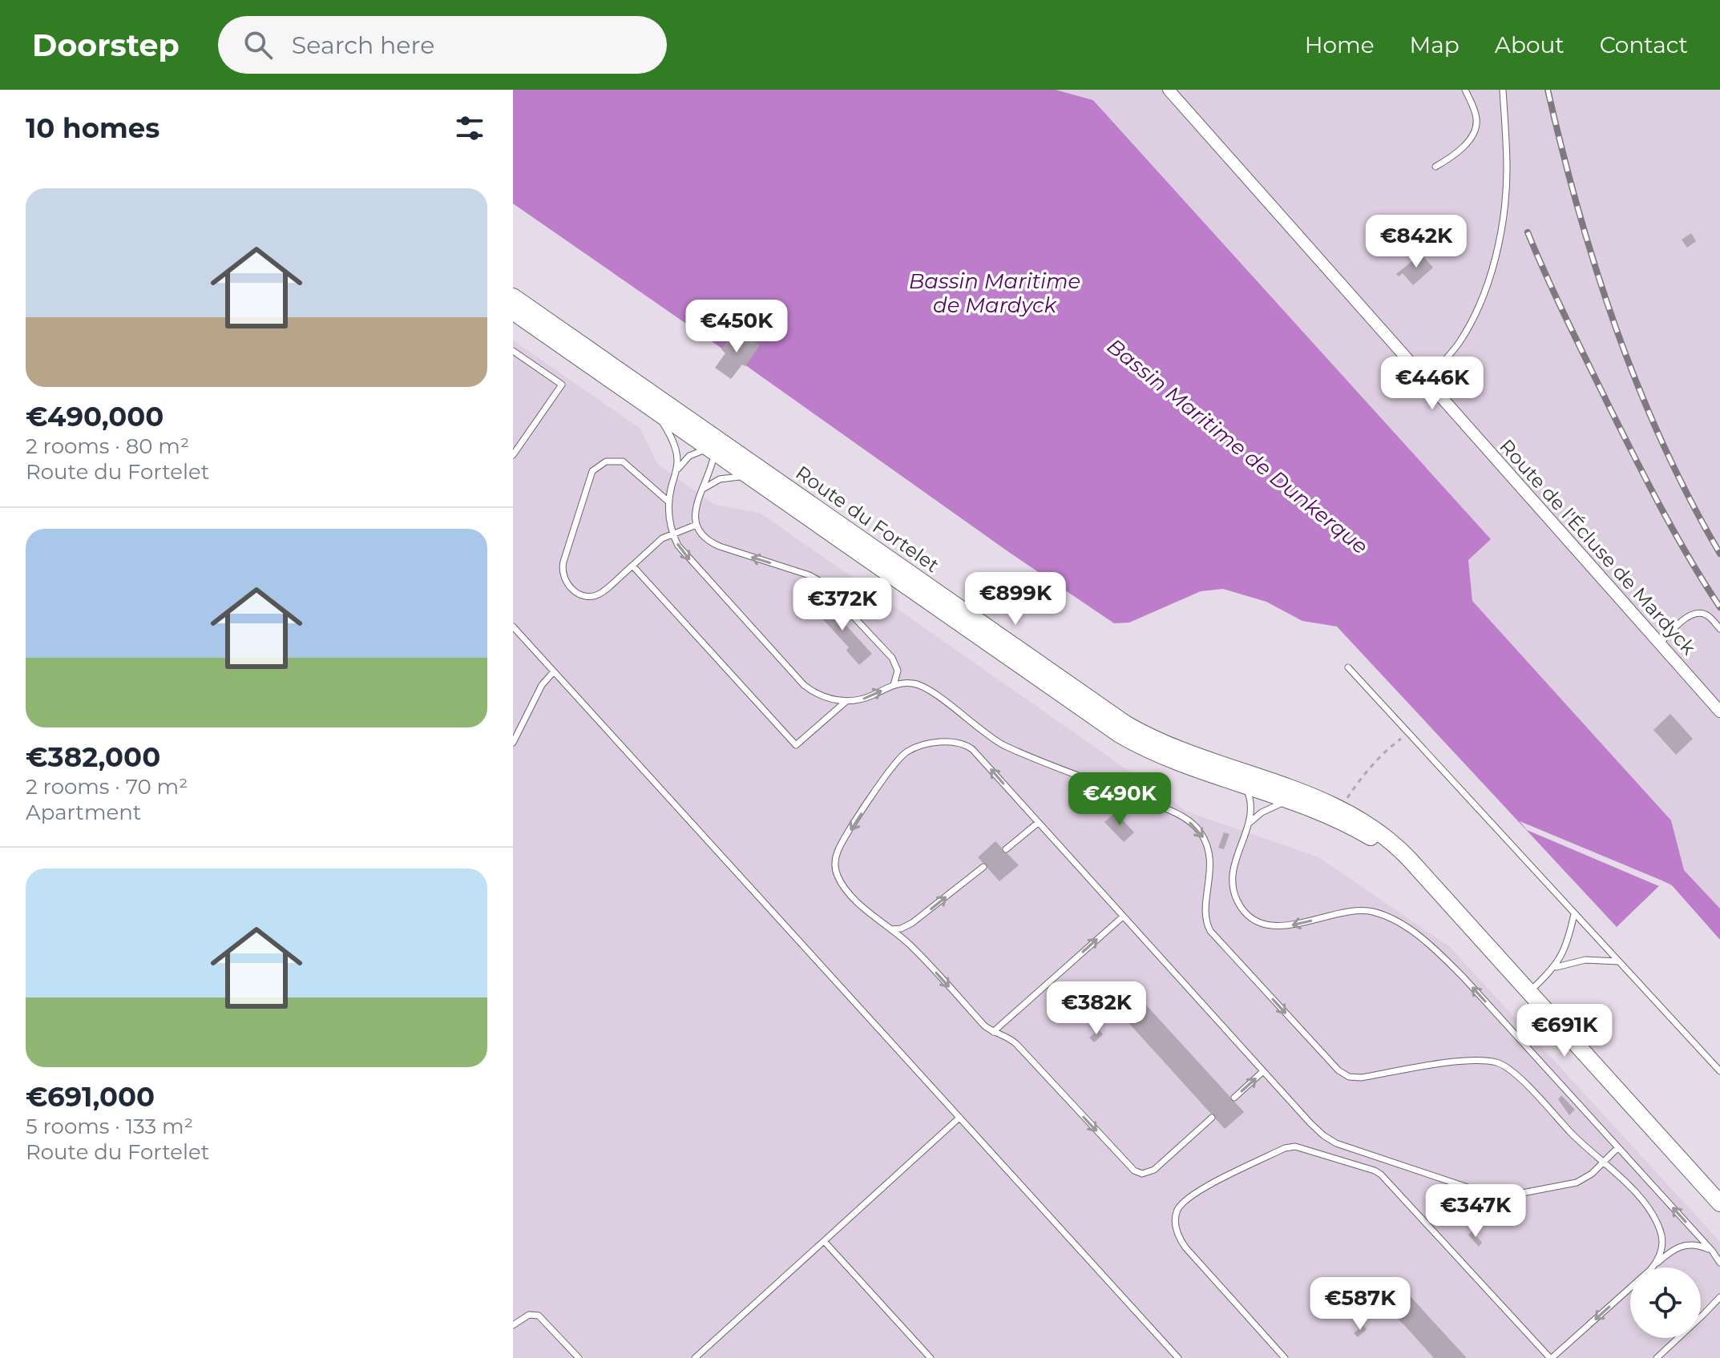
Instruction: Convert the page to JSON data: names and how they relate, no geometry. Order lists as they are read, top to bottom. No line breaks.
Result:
{"streets":{"main road":["Route du Fortelet"],"street":["Route de l'Écluse de Mardyck"]},"water":["Bassin Maritime de Mardyck","Bassin Maritime de Dunkerque"],"page":{"header":"Doorstep","search":"Search here","nav":["Home","Map","About","Contact"],"heading":"10 homes","list":[{"name":"€490,000","note":"2 rooms · 80 m² · Route du Fortelet"},{"name":"€382,000","note":"2 rooms · 70 m² · Apartment"},{"name":"€691,000","note":"5 rooms · 133 m² · Route du Fortelet"}],"price":["€842K","€450K","€446K","€899K","€372K","€490K","€382K","€691K","€347K","€587K"]}}
